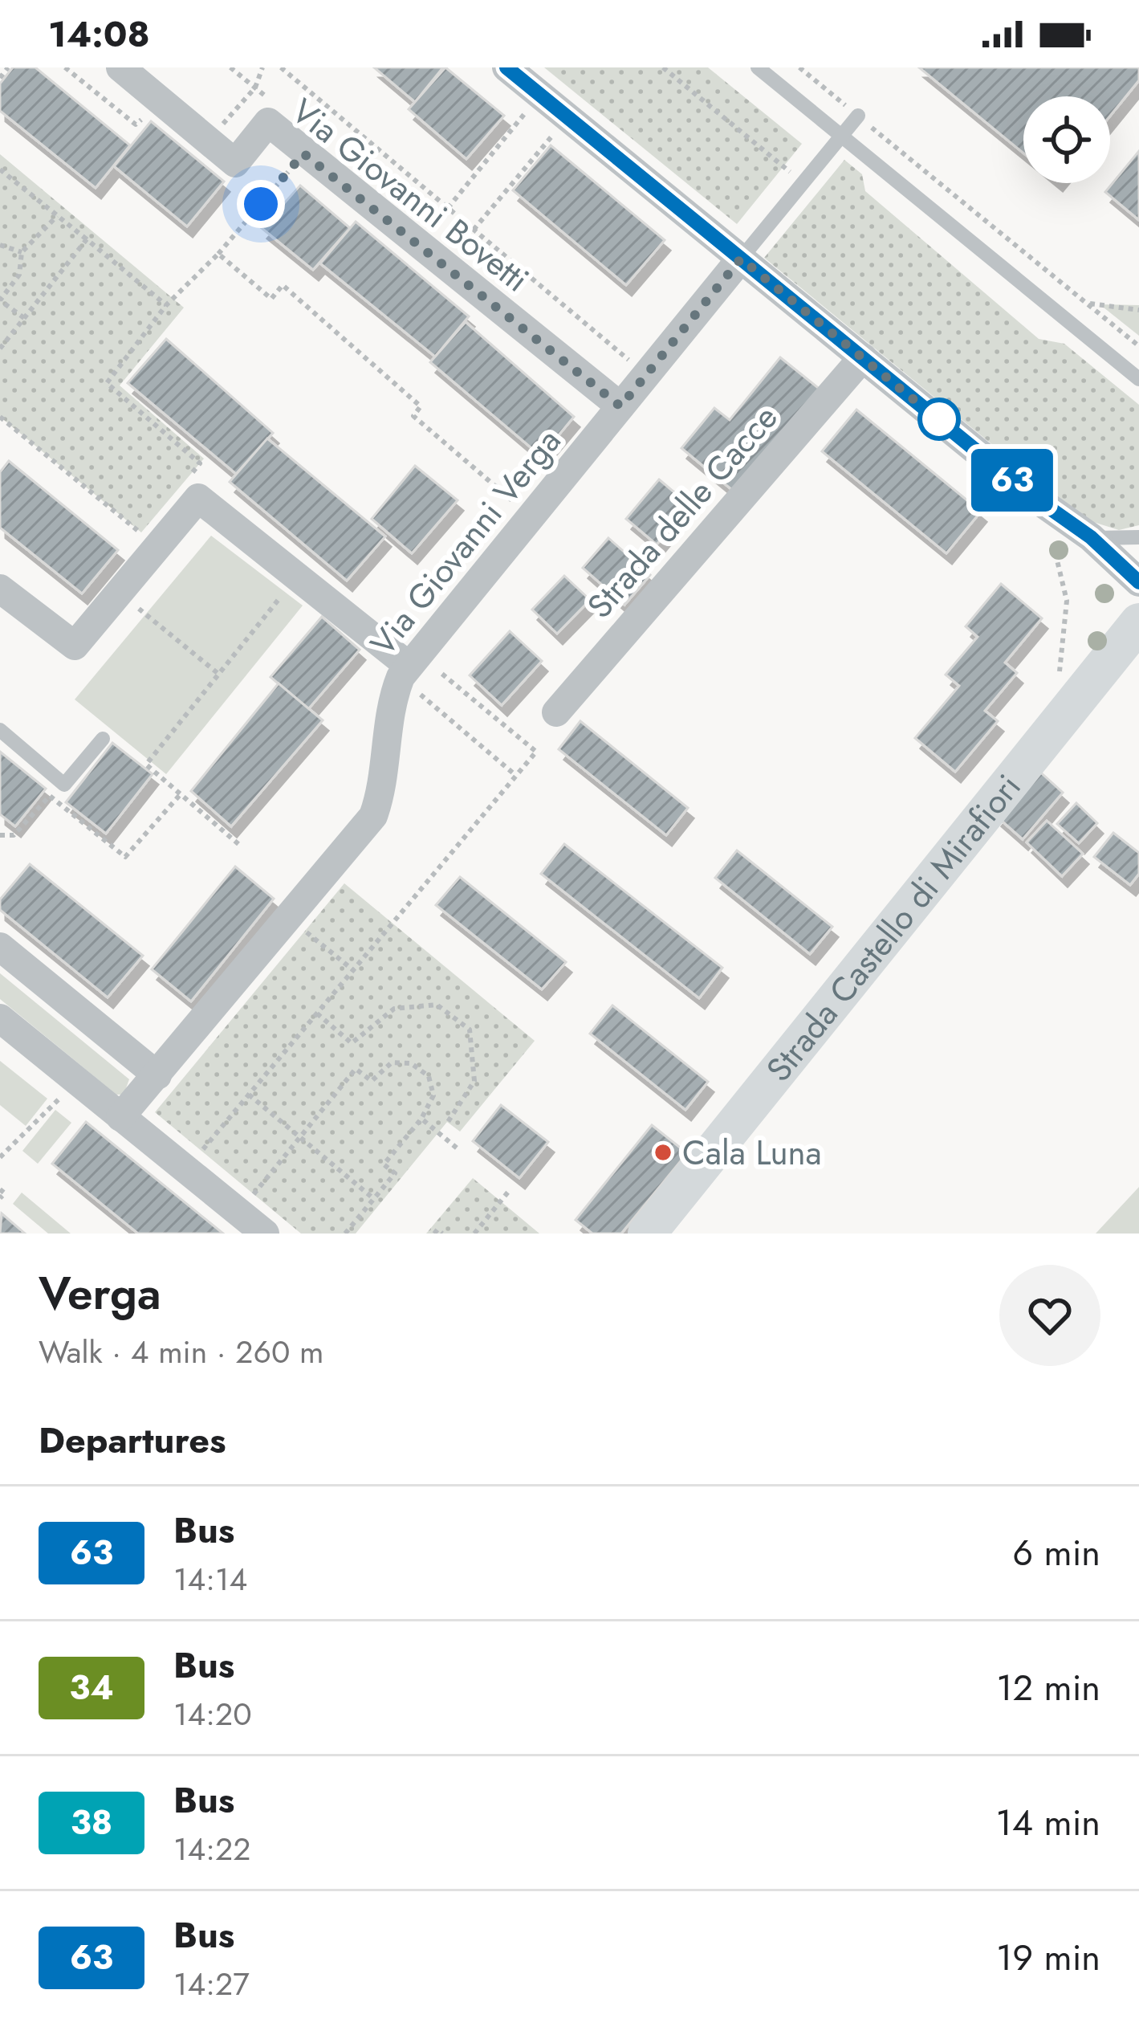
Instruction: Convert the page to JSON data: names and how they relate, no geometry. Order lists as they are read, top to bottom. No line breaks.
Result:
{"streets":{"street":["Via Giovanni Bovetti","Strada delle Cacce","Via Giovanni Verga","Strada Castello di Mirafiori"]},"crossings":[["Via Giovanni Bovetti","Via Giovanni Verga"]],"places":["Cala Luna"],"lines":["bus line 63"],"page":{"status":"14:08","on_map":"63","heading":[["Verga","Walk · 4 min · 260 m"],"Departures"],"list":[{"mark":"63","name":"Bus","note":"14:14","value":"6 min"},{"mark":"34","name":"Bus","note":"14:20","value":"12 min"},{"mark":"38","name":"Bus","note":"14:22","value":"14 min"},{"mark":"63","name":"Bus","note":"14:27","value":"19 min"}]}}
